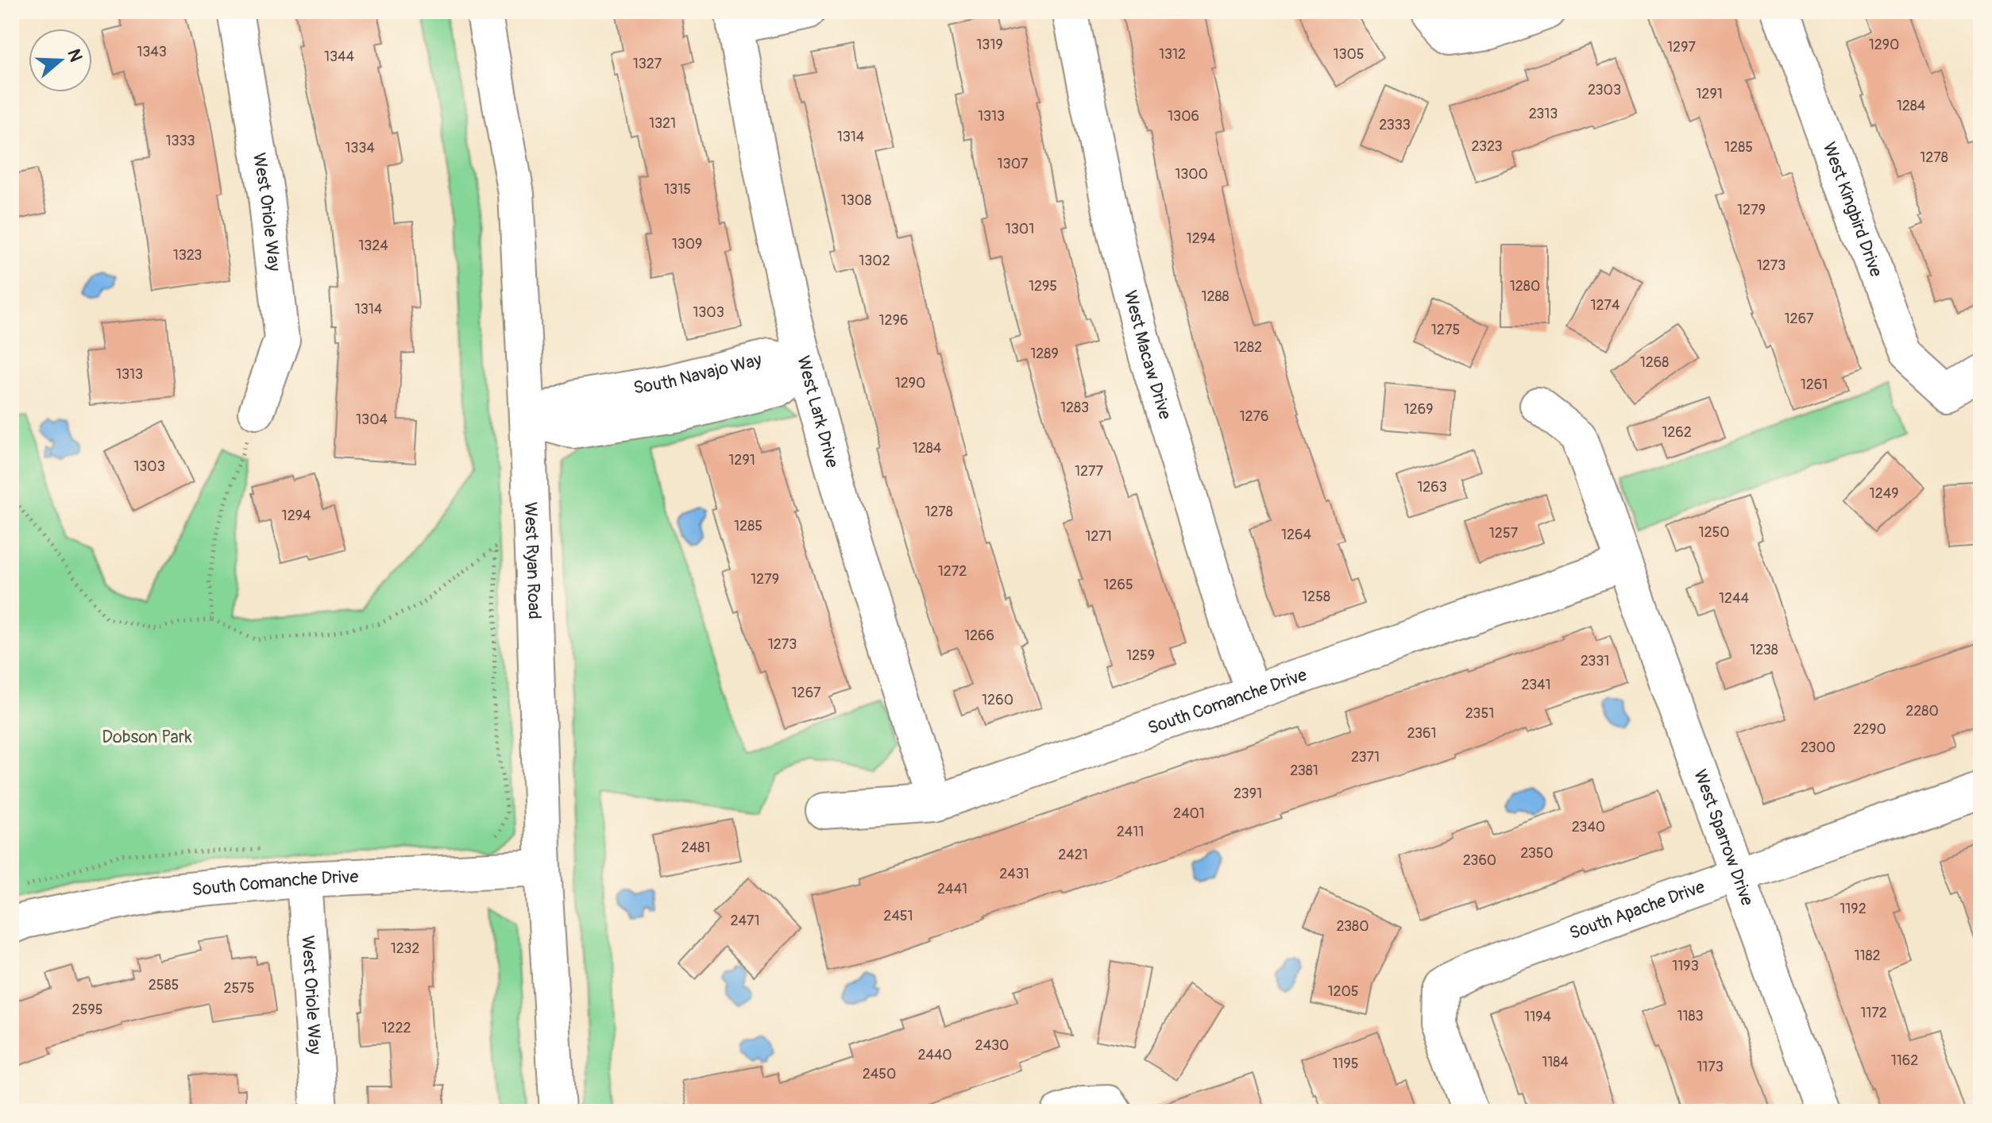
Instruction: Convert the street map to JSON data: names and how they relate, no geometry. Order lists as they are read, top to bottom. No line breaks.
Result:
{"streets":{"street":["West Kingbird Drive","West Oriole Way","West Macaw Drive","South Navajo Way","West Lark Drive","West Ryan Road","South Comanche Drive","West Sparrow Drive","South Apache Drive"]},"crossings":[["West Oriole Way","South Comanche Drive"],["West Macaw Drive","South Comanche Drive"],["South Navajo Way","West Lark Drive"],["South Navajo Way","West Ryan Road"],["West Lark Drive","South Comanche Drive"],["West Ryan Road","South Comanche Drive"],["South Comanche Drive","West Sparrow Drive"],["West Sparrow Drive","South Apache Drive"]],"parks":["Dobson Park"],"house_numbers":["1319","1290","1297","1343","1312","1305","1344","1327","2303","1291","1284","2313","1313","1306","1321","2333","1314","1333","2323","1285","1334","1278","1307","1300","1315","1308","1279","1301","1294","1309","1324","1323","1302","1273","1295","1280","1288","1274","1314","1303","1267","1296","1275","1282","1289","1268","1313","1290","1261","1283","1269","1276","1304","1262","1284","1291","1303","1277","1263","1249","1278","1294","1285","1250","1257","1264","1271","1272","1279","1265","1258","1244","1266","1273","1238","1259","2331","2341","1267","1260","2280","2351","2290","2361","2300","2371","2381","2391","2401","2340","2411","2481","2350","2421","2360","2431","2441","1192","2451","2471","2380","1232","1182","1193","2585","2575","1205","2595","1172","1183","1194","1222","2430","2440","1162","1184","1195","1173","2450"],"north":"right"}
